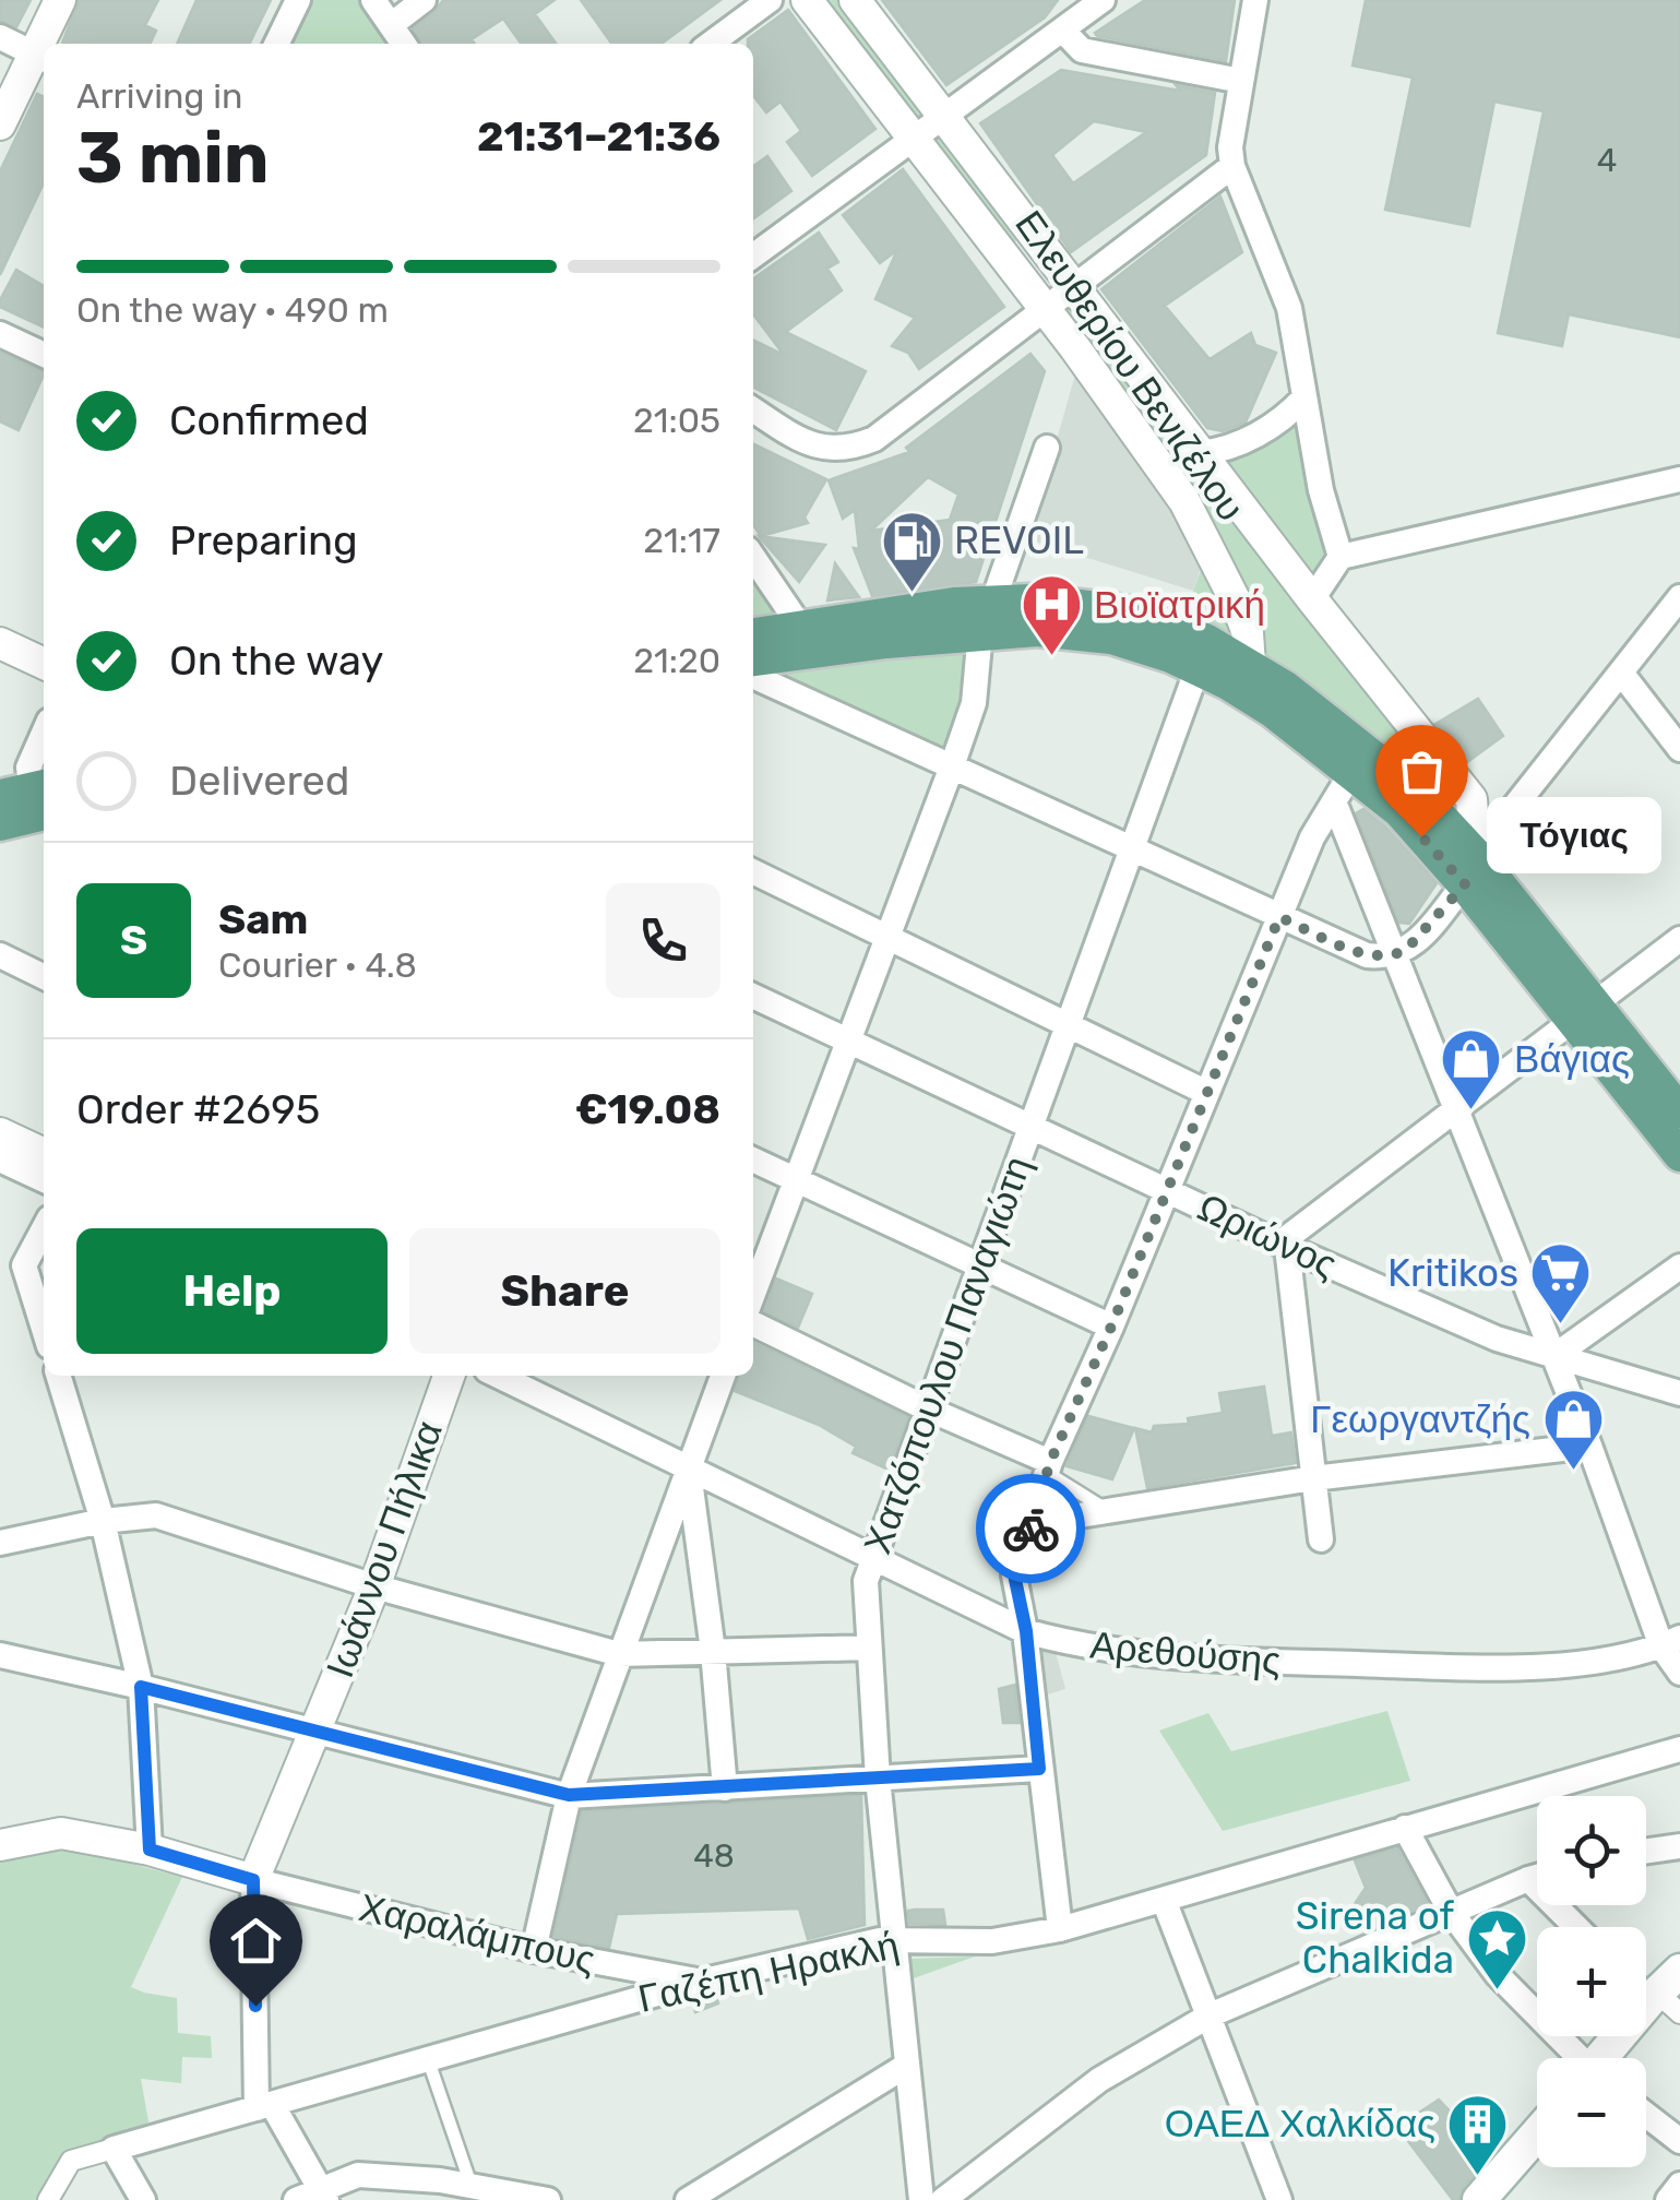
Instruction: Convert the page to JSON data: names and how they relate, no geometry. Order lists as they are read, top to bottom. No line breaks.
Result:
{"streets":{"street":["Ελευθερίου Βενιζέλου","Ωριώνος","Χατζόπουλου Παναγιώτη","Ιωάννου Πήλικα","Αρεθούσης","Χαραλάμπους","Γαζέπη Ηρακλή"]},"crossings":[["Ωριώνος","Χατζόπουλου Παναγιώτη"],["Χατζόπουλου Παναγιώτη","Αρεθούσης"],["Χατζόπουλου Παναγιώτη","Γαζέπη Ηρακλή"],["Ιωάννου Πήλικα","Χαραλάμπους"],["Ιωάννου Πήλικα","Γαζέπη Ηρακλή"],["Χαραλάμπους","Γαζέπη Ηρακλή"]],"places":{"fuel station":["REVOIL"],"hospital":["Βιοϊατρική"],"other":["Τόγιας"],"shop":["Βάγιας","Γεωργαντζής"],"supermarket":["Kritikos"],"place":["Sirena of Chalkida"],"building":["ΟΑΕΔ Χαλκίδας"]},"house_numbers":["4","48"],"page":{"heading":["3 min","Arriving in","21:31–21:36"],"panel":["Sam","Courier · 4.8","Order #2695","€19.08"],"bar":"On the way · 490 m","list":[["Confirmed","21:05"],["Preparing","21:17"],["On the way","21:20"],"Delivered"],"bubble":"Τόγιας","round":"S","buttons":["Help","Share"],"map_buttons":["+","−"]}}
